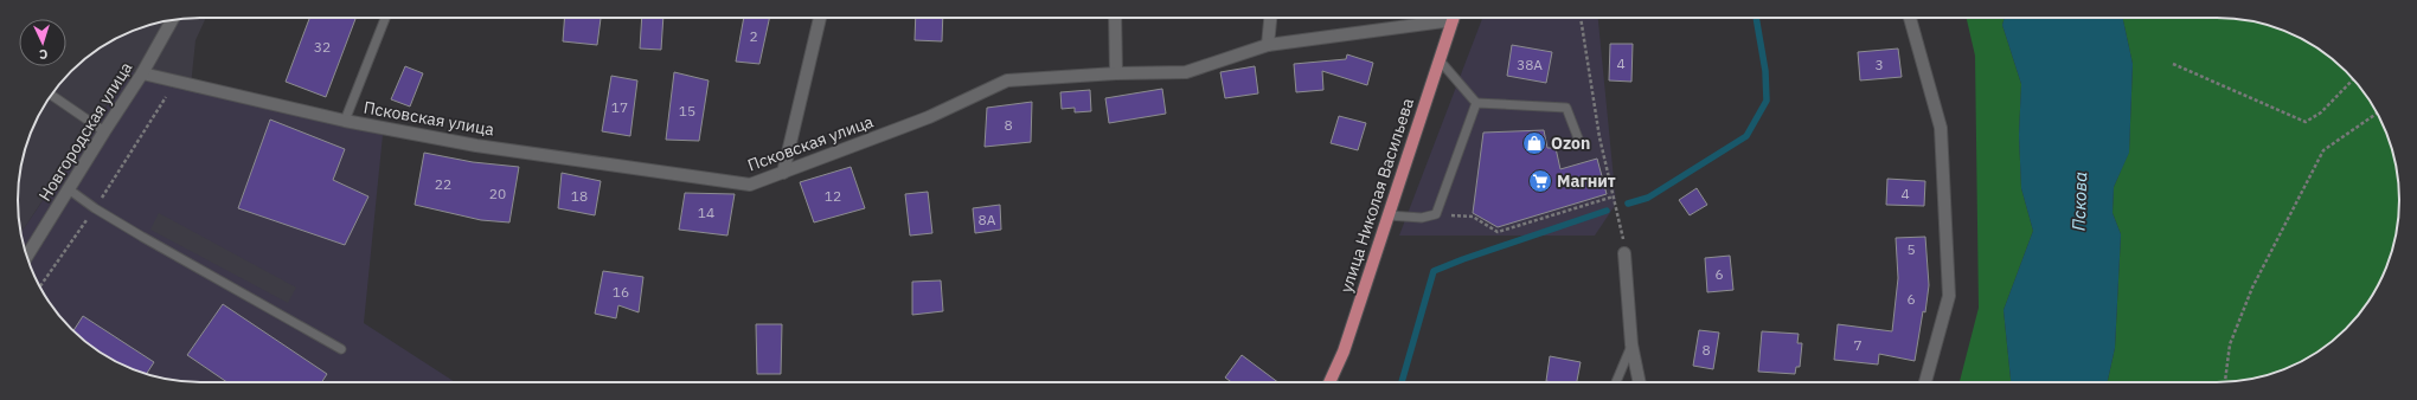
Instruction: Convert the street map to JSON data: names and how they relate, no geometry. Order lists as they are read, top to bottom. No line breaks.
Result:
{"streets":{"main road":["улица Николая Васильева"],"street":["Псковская улица","Новгородская улица"]},"crossings":[["Псковская улица","Новгородская улица"]],"water":["Пскова"],"places":{"shop":["Ozon"],"supermarket":["Магнит"]},"house_numbers":["2","32","4","38А","3","17","15","8","22","20","4","18","12","14","8А","5","6","16","6","7","8"],"north":"bottom"}
